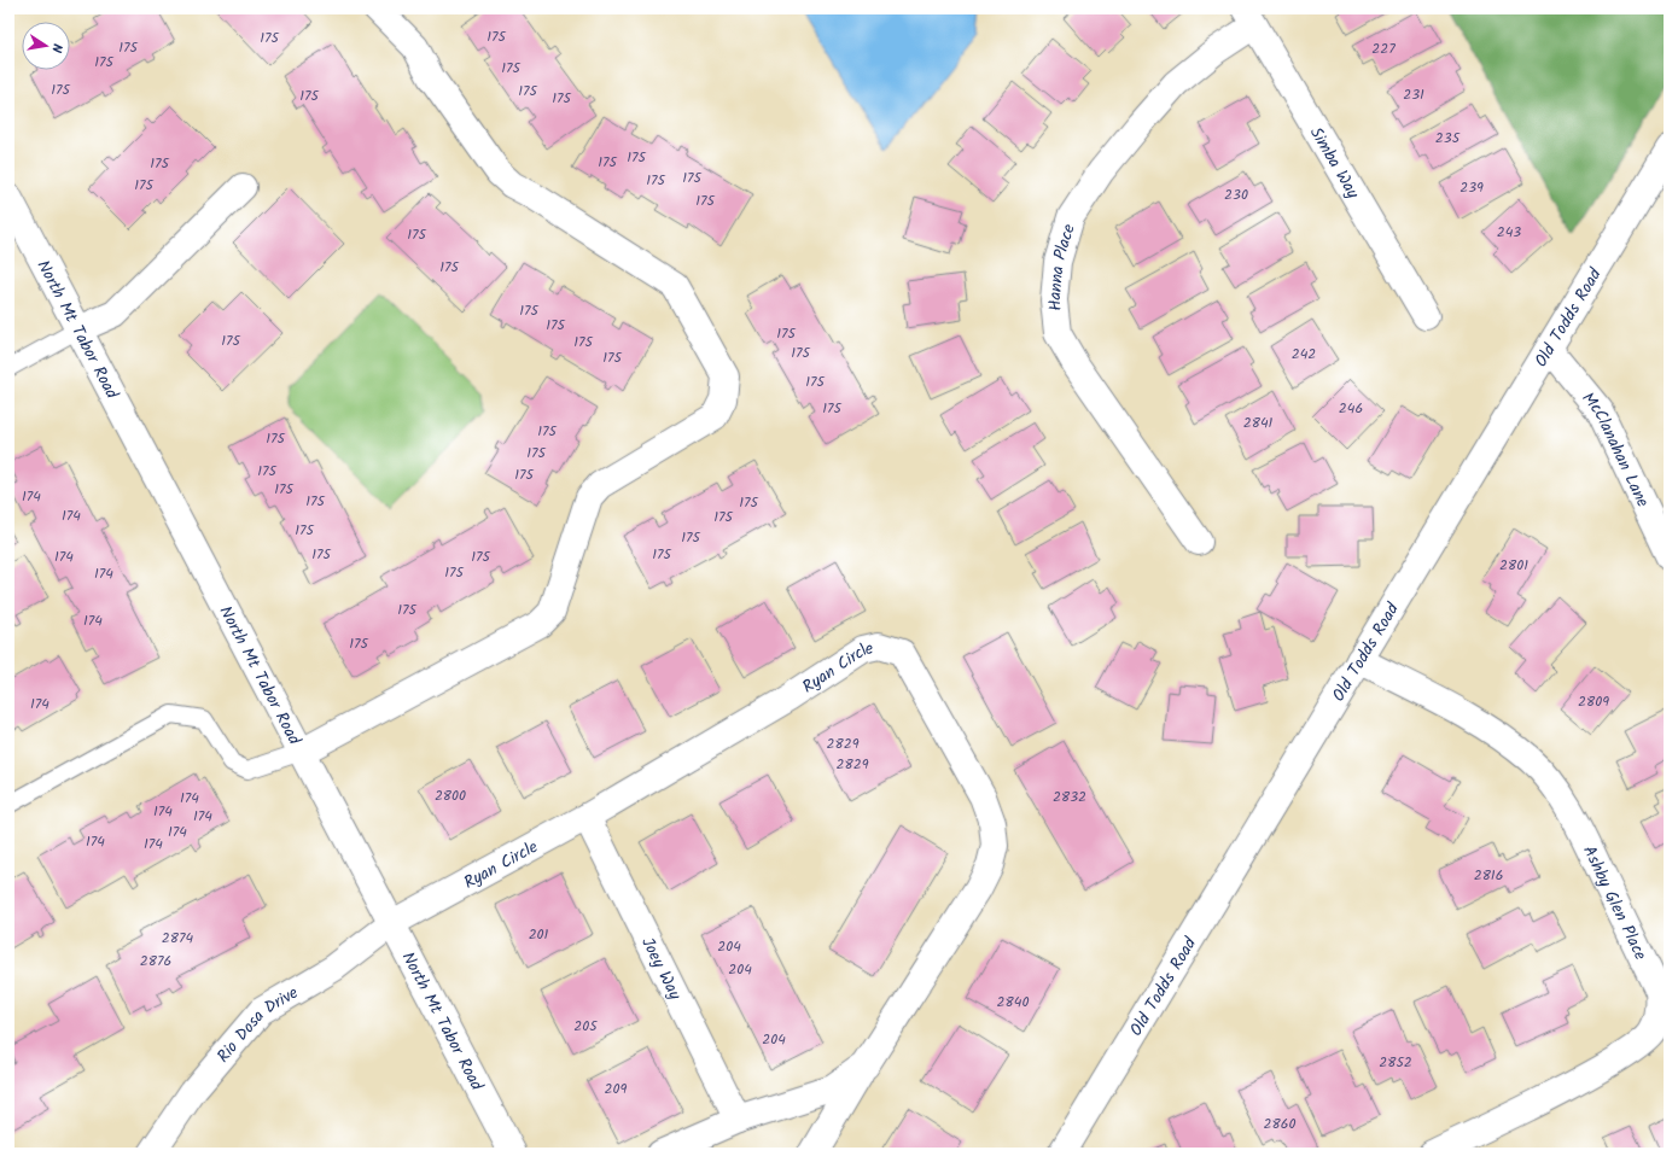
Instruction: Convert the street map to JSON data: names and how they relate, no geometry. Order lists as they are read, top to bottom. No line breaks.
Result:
{"streets":{"street":["Simba Way","Hanna Place","Old Todds Road","North Mt Tabor Road","McClanahan Lane","Ryan Circle","Ashby Glen Place","Joey Way","Rio Dosa Drive"]},"crossings":[["Simba Way","Hanna Place"],["Old Todds Road","McClanahan Lane"],["Old Todds Road","Ashby Glen Place"],["North Mt Tabor Road","Ryan Circle"],["North Mt Tabor Road","Rio Dosa Drive"],["Ryan Circle","Joey Way"],["Ryan Circle","Rio Dosa Drive"]],"house_numbers":["175","175","175","227","175","175","175","175","231","175","175","235","175","175","175","175","175","175","239","230","175","243","175","175","175","175","175","175","175","175","242","175","175","175","246","2841","175","175","175","175","175","175","174","175","175","174","175","175","175","175","175","174","175","2801","175","174","175","174","175","2809","174","2829","2829","2800","2832","174","174","174","174","174","174","2816","201","2874","204","2876","204","2840","205","204","2852","209","2860"],"north":"right"}
